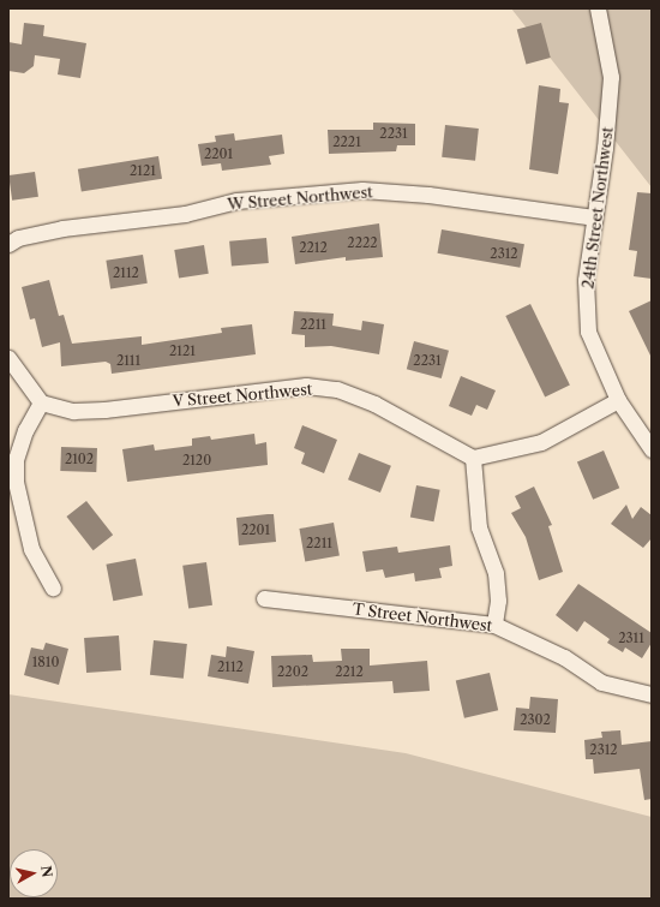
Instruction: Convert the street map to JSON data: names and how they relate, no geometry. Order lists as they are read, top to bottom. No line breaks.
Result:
{"streets":{"street":["W Street Northwest","24th Street Northwest","V Street Northwest","T Street Northwest"]},"crossings":[["W Street Northwest","24th Street Northwest"]],"house_numbers":["2231","2221","2201","2121","2222","2212","2312","2112","2211","2121","2111","2231","2102","2120","2201","2211","2311","1810","2112","2202","2212","2302","2312"],"north":"right"}
